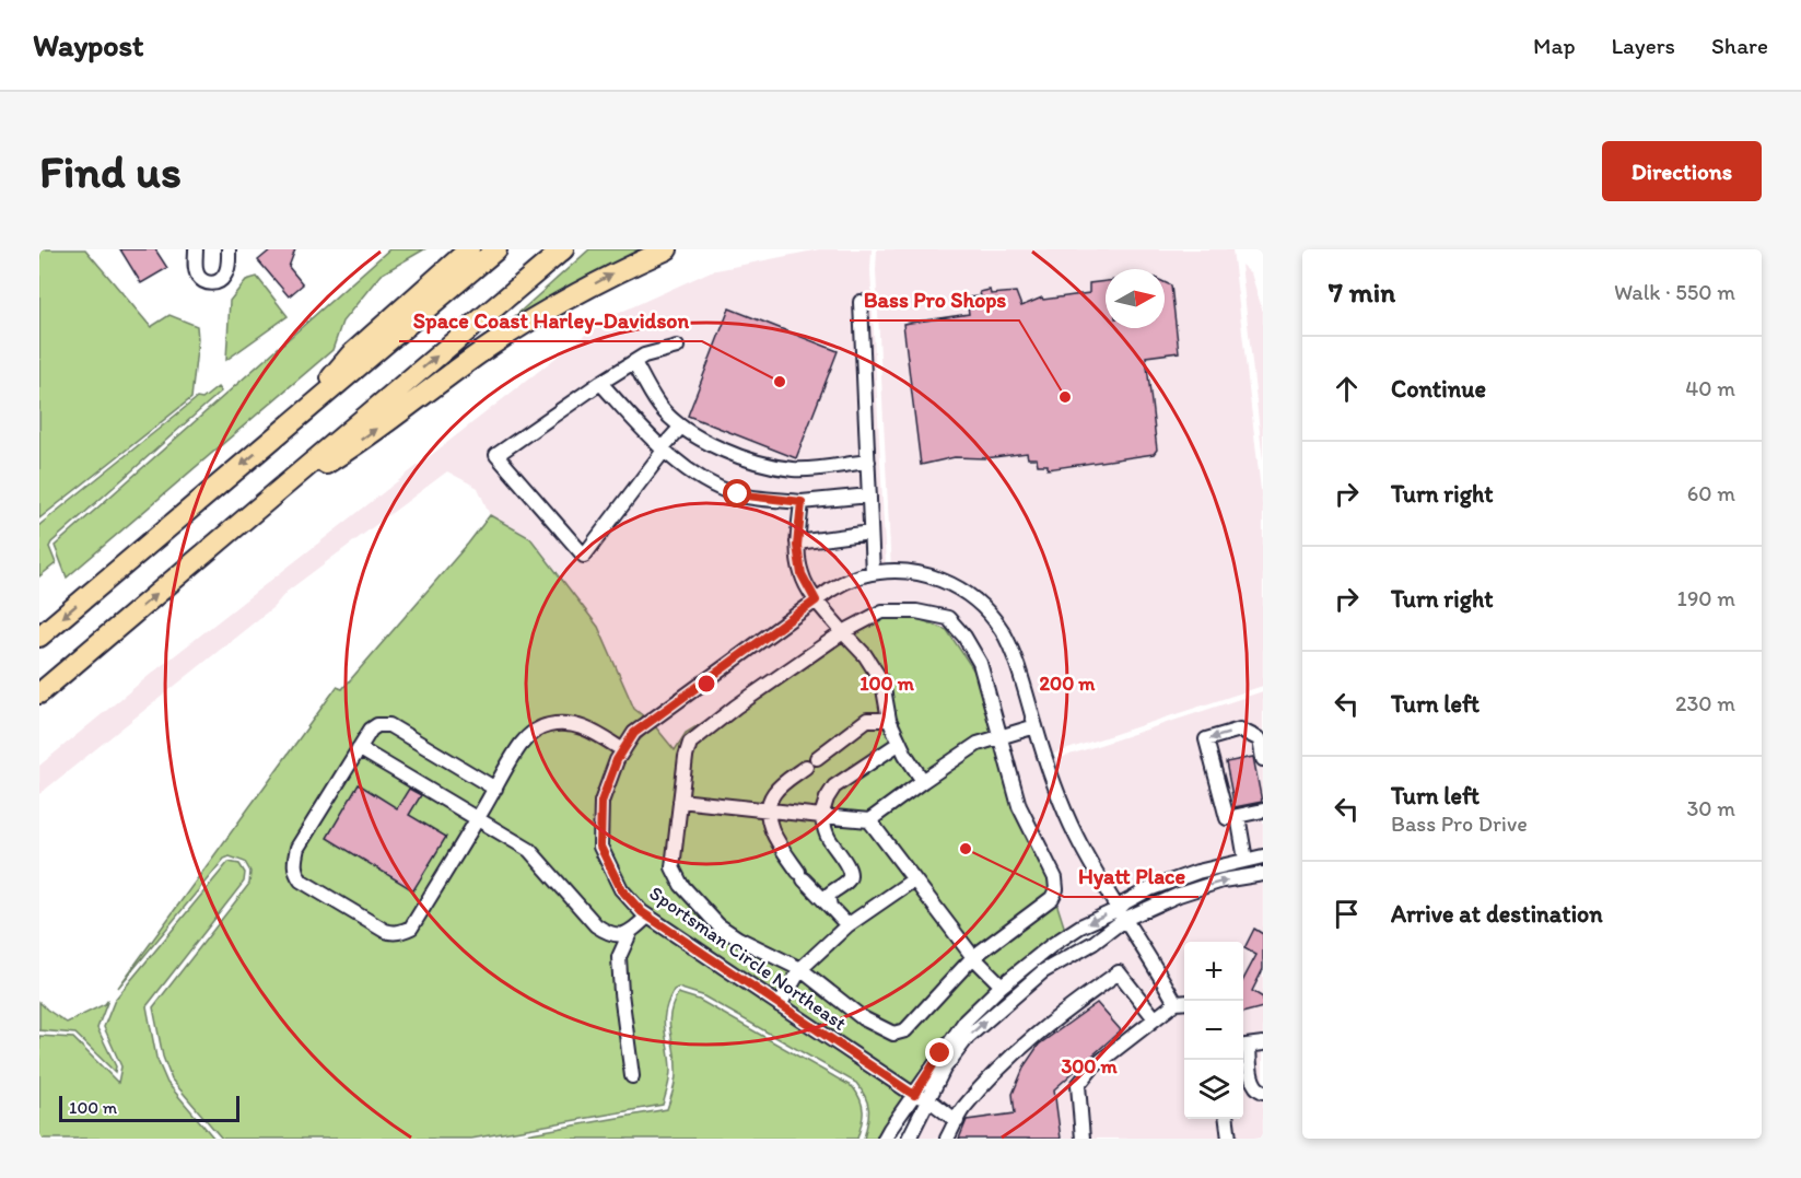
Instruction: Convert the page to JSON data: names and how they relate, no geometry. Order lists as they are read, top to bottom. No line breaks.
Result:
{"streets":{"street":["Sportsman Circle Northeast"]},"places":["Space Coast Harley-Davidson","Bass Pro Shops","Hyatt Place"],"scale_bar":"100 m","north":"right","page":{"header":"Waypost","nav":["Map","Layers","Share"],"buttons":"Directions","title":"Find us","heading":["7 min","Walk · 550 m"],"list":[["Continue","40 m"],["Turn right","60 m"],["Turn right","190 m"],["Turn left","230 m"],["Turn left","Bass Pro Drive","30 m"],"Arrive at destination"],"map_buttons":["+","−"],"scale":"100 m"},"rings":["100 m","200 m","300 m"]}
